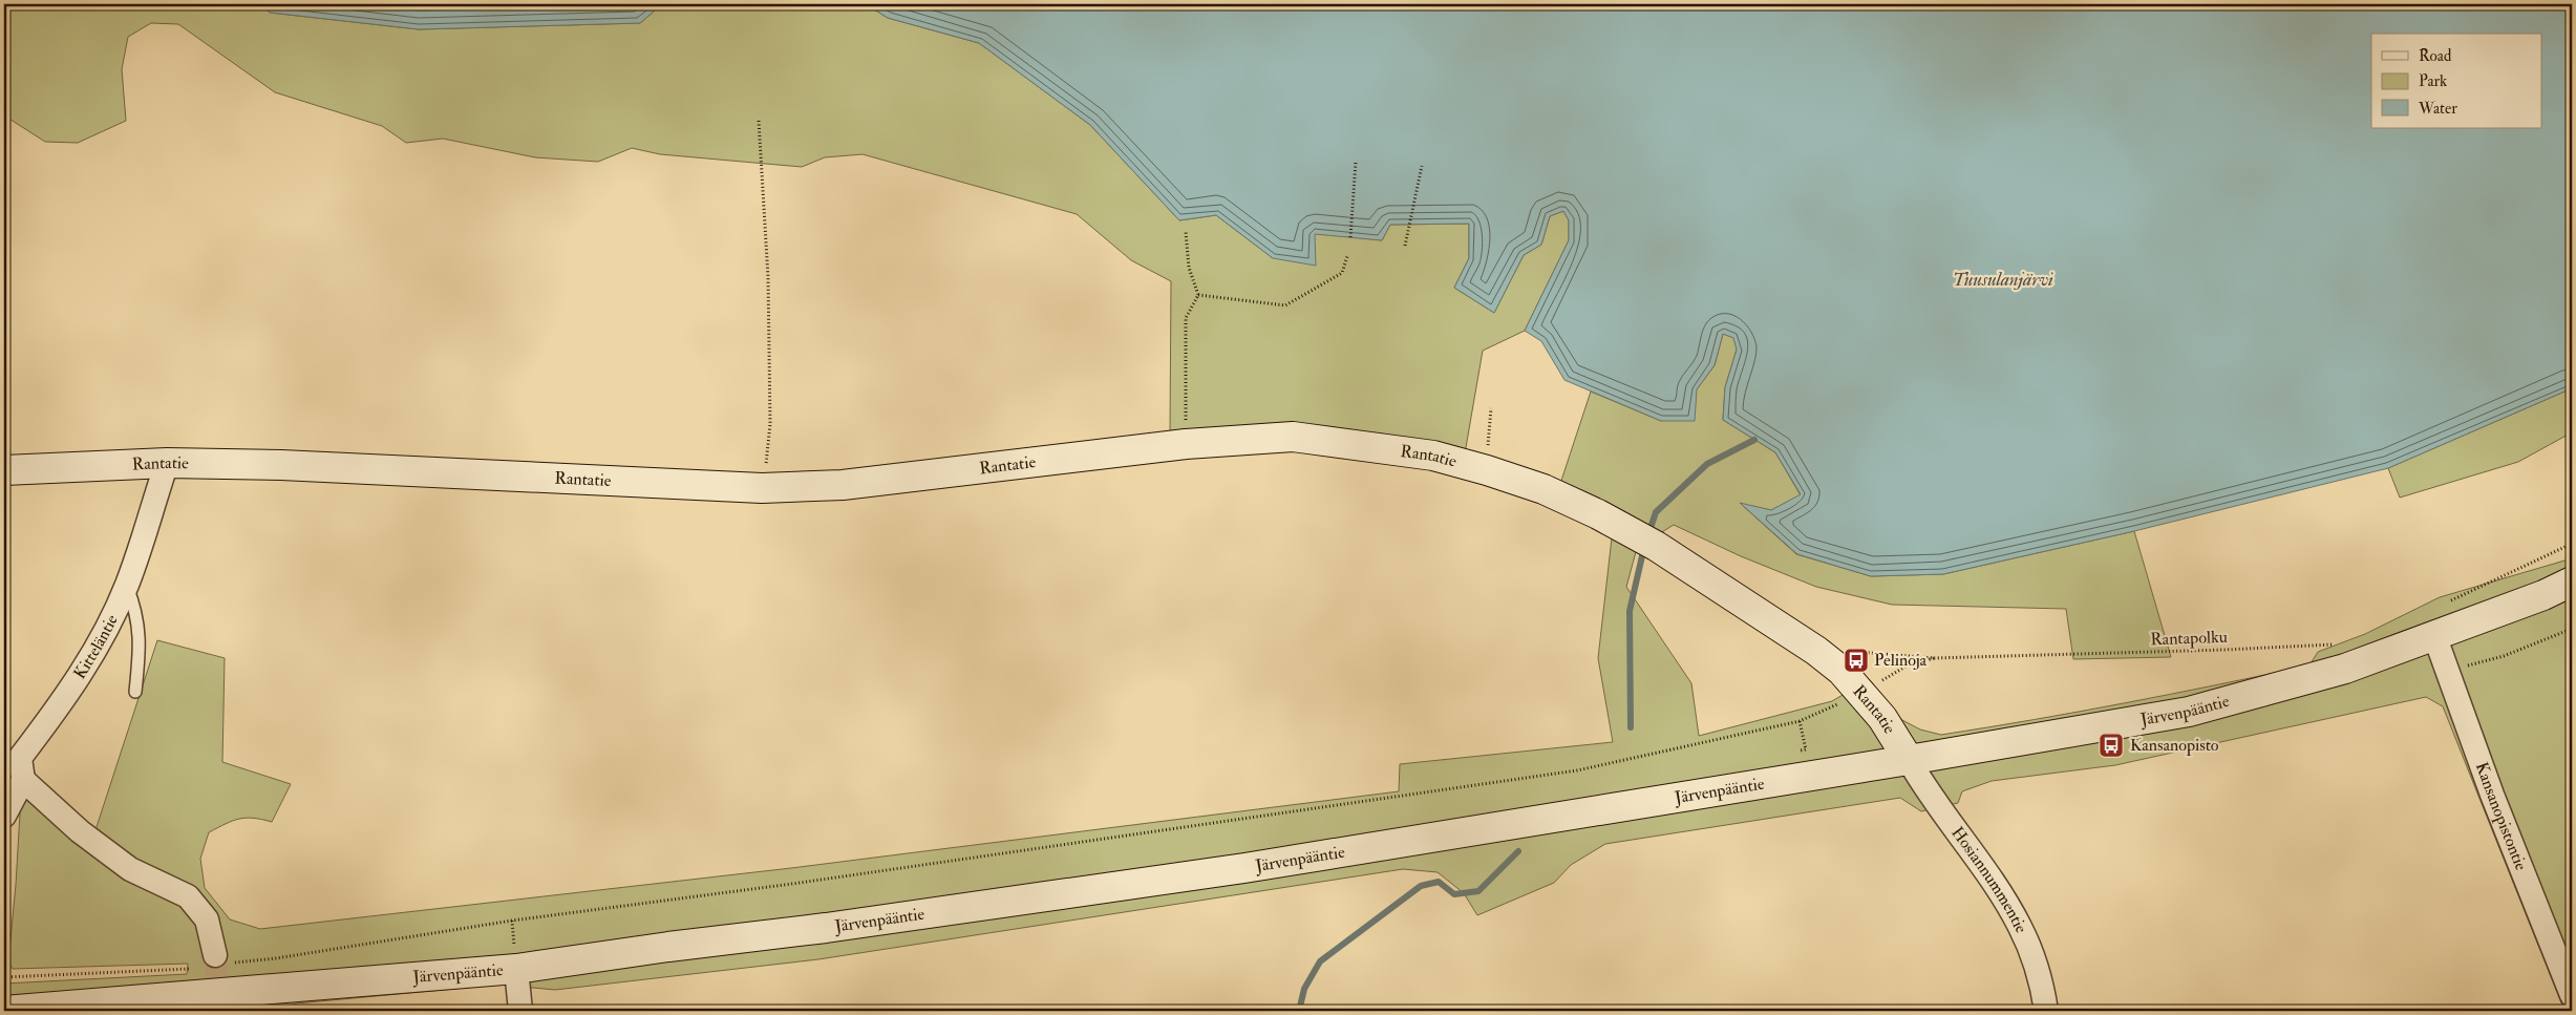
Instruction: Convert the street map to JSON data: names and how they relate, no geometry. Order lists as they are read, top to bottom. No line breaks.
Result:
{"streets":{"main road":["Rantatie","Järvenpääntie"],"street":["Kitteläntie","Kansanopistontie","Hosiannummentie"],"path":["Rantapolku"]},"crossings":[["Rantatie","Rantapolku"],["Rantatie","Kitteläntie"],["Rantatie","Järvenpääntie"],["Rantatie","Hosiannummentie"],["Järvenpääntie","Kansanopistontie"],["Järvenpääntie","Hosiannummentie"]],"water":["Tuusulanjärvi"],"places":{"bus stop":["Pelinoja","Kansanopisto"]},"legend":["Road","Park","Water"]}
